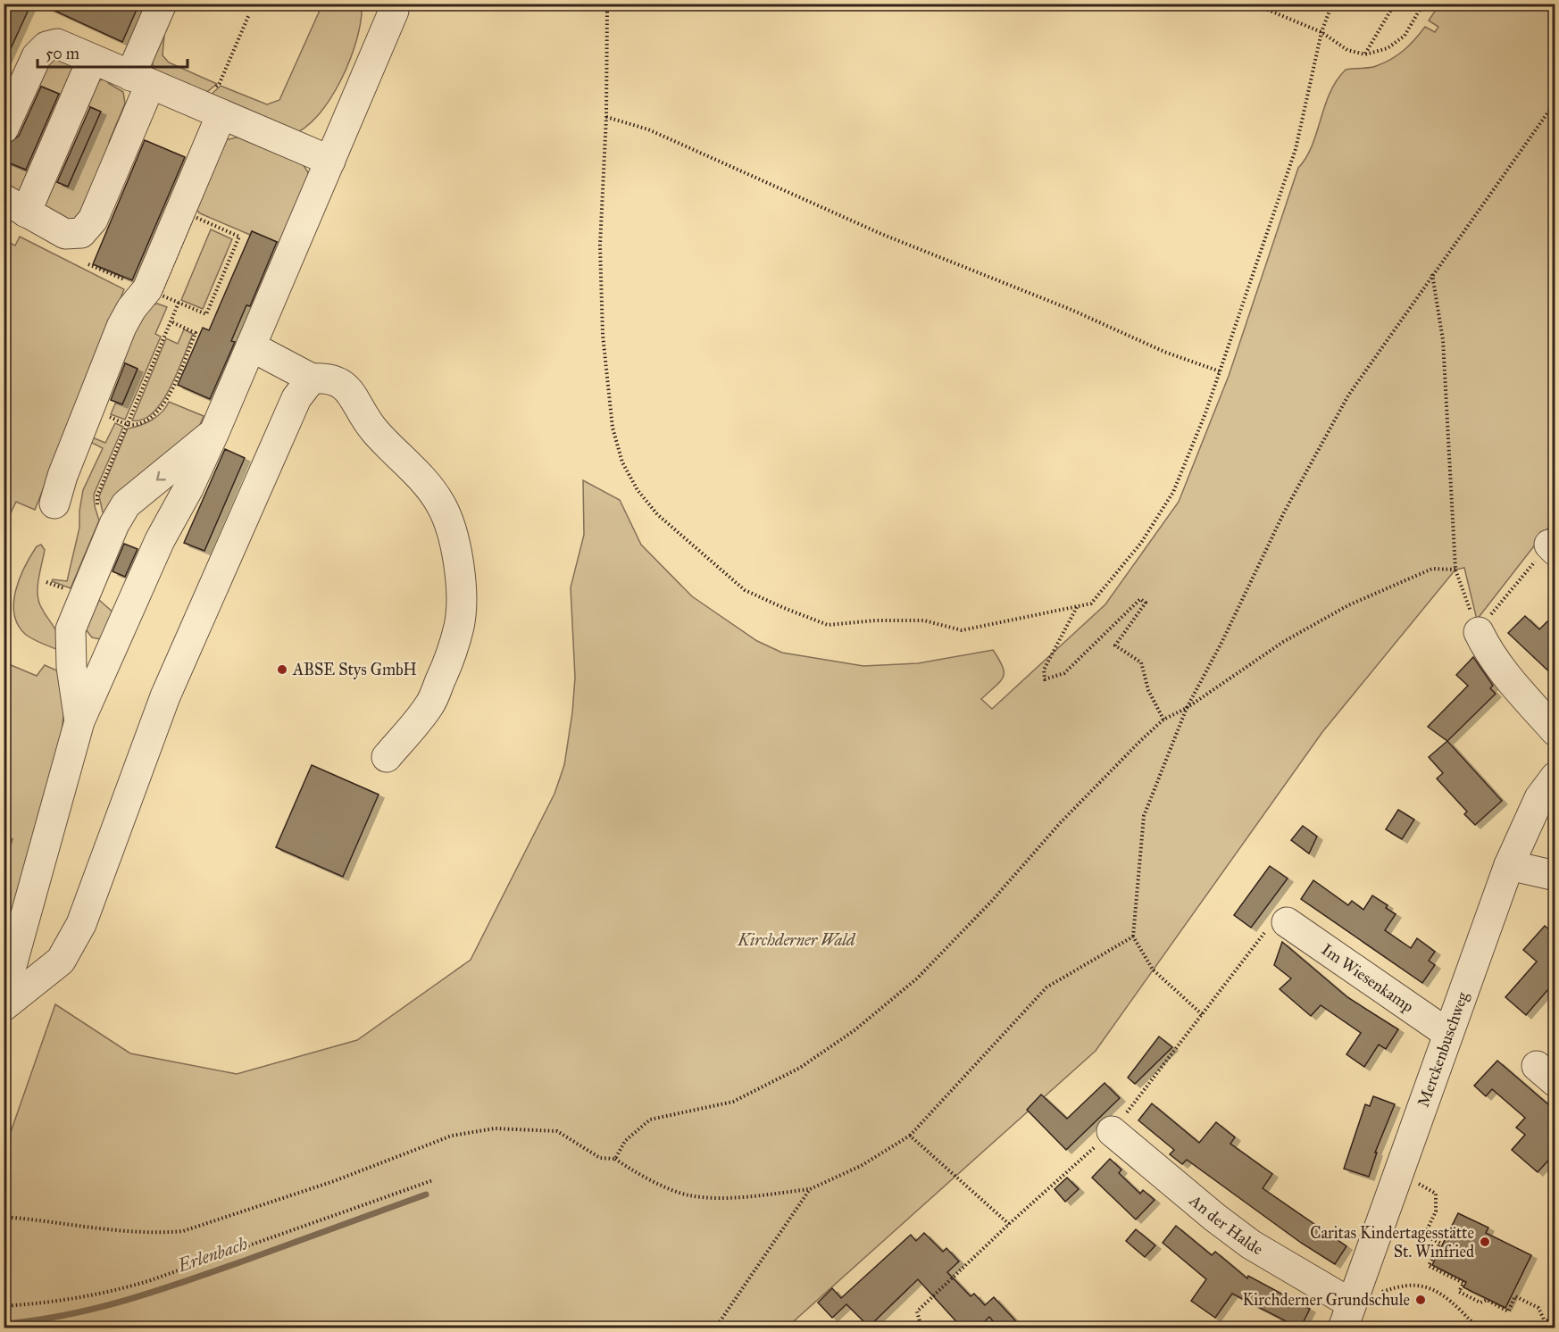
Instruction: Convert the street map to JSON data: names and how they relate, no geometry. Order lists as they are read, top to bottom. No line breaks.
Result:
{"streets":{"street":["Im Wiesenkamp","Merckenbuschweg","An der Halde"]},"crossings":[["Im Wiesenkamp","Merckenbuschweg"],["Merckenbuschweg","An der Halde"]],"water":["Erlenbach"],"parks":["Kirchderner Wald"],"places":["ABSE Stys GmbH","Caritas Kindertagesstätte St. Winfried","Kirchderner Grundschule"],"scale_bar":"50 m"}
